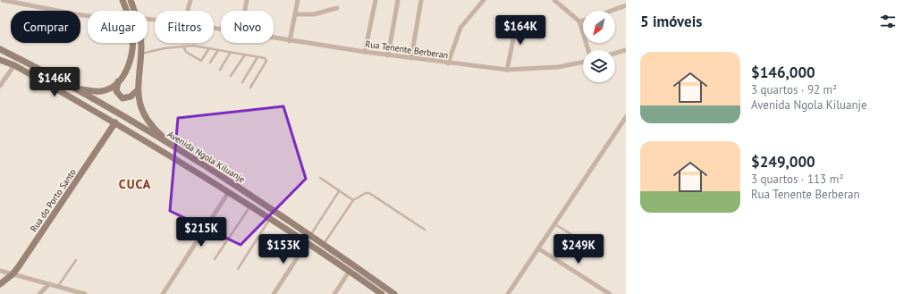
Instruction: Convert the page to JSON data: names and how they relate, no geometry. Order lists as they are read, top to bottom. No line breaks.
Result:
{"streets":{"main road":["Avenida Ngola Kiluanje","Rua do Porto Santo"],"street":["Rua Tenente Berberan"]},"districts":["CUCA"],"north":"bottom left","page":{"heading":"5 imóveis","chip":["Comprar","Alugar","Filtros","Novo"],"price":["$164K","$146K","$215K","$153K","$249K"],"list":[{"name":"$146,000","note":"3 quartos · 92 m² · Avenida Ngola Kiluanje"},{"name":"$249,000","note":"3 quartos · 113 m² · Rua Tenente Berberan"}]}}
